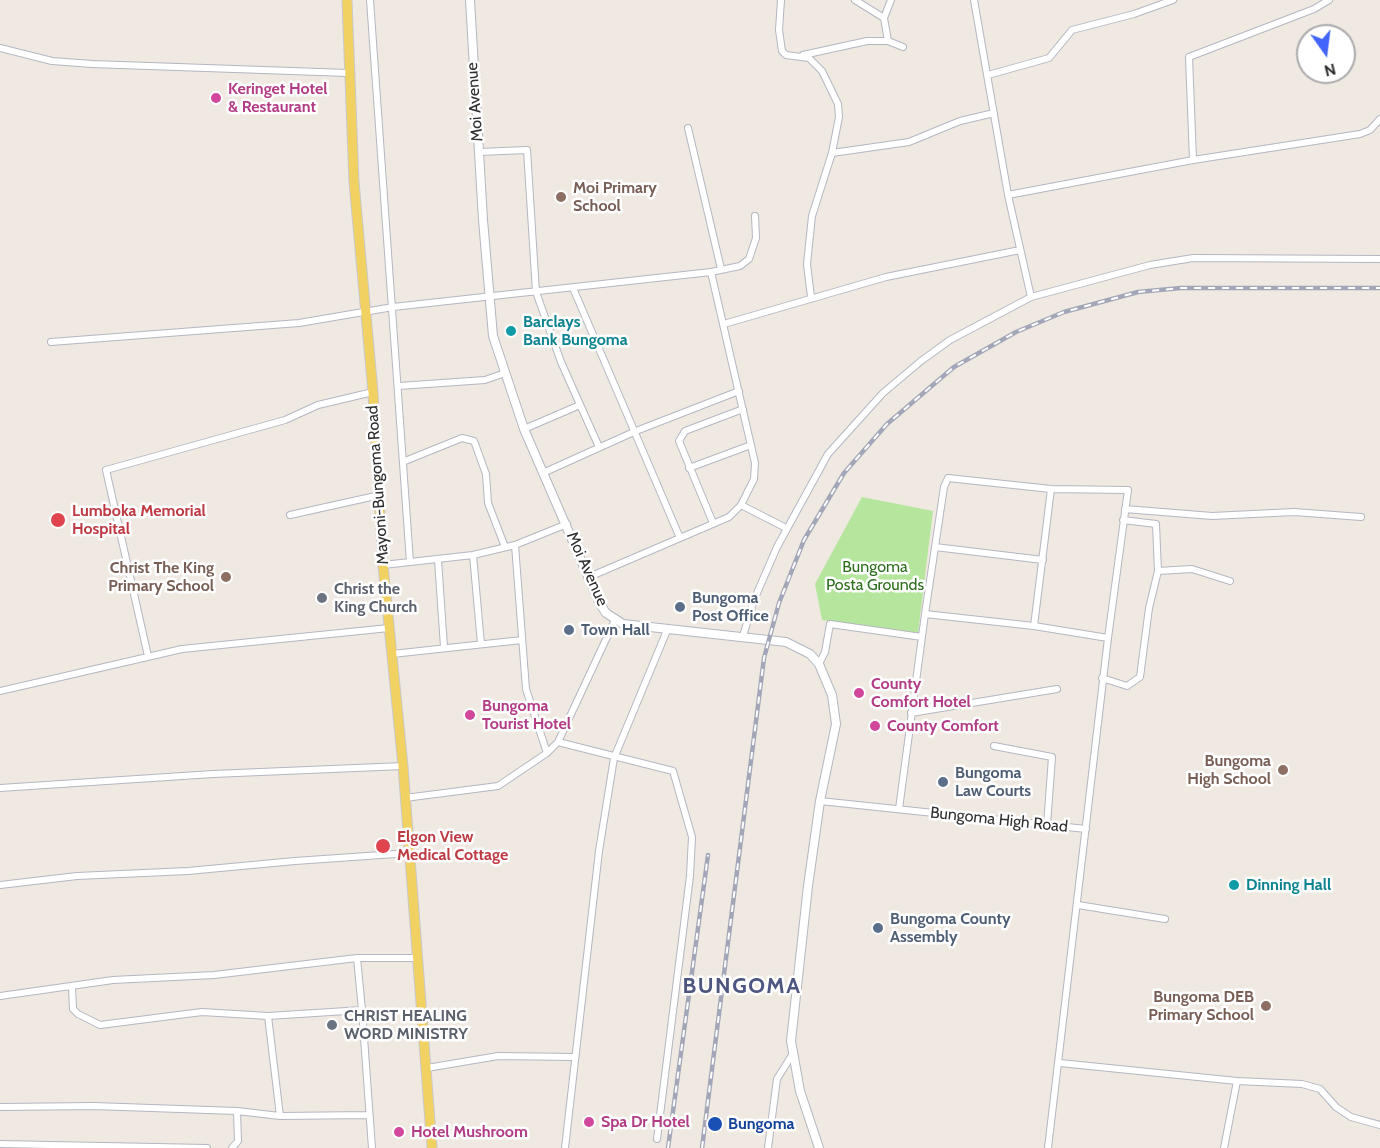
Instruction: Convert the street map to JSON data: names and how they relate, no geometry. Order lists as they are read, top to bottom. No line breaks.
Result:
{"streets":{"main road":["Mayoni-Bungoma Road"],"street":["Moi Avenue","Bungoma High Road"]},"districts":["BUNGOMA"],"parks":["Bungoma Posta Grounds"],"places":["Keringet Hotel & Restaurant","Moi Primary School","Barclays Bank Bungoma","Lumboka Memorial Hospital","Christ The King Primary School","Christ the King Church","Bungoma Post Office","Town Hall","County Comfort Hotel","Bungoma Tourist Hotel","County Comfort","Bungoma High School","Bungoma Law Courts","Elgon View Medical Cottage","Dinning Hall","Bungoma County Assembly","Bungoma DEB Primary School","CHRIST HEALING WORD MINISTRY","Spa Dr Hotel","Bungoma","Hotel Mushroom"],"north":"bottom"}
